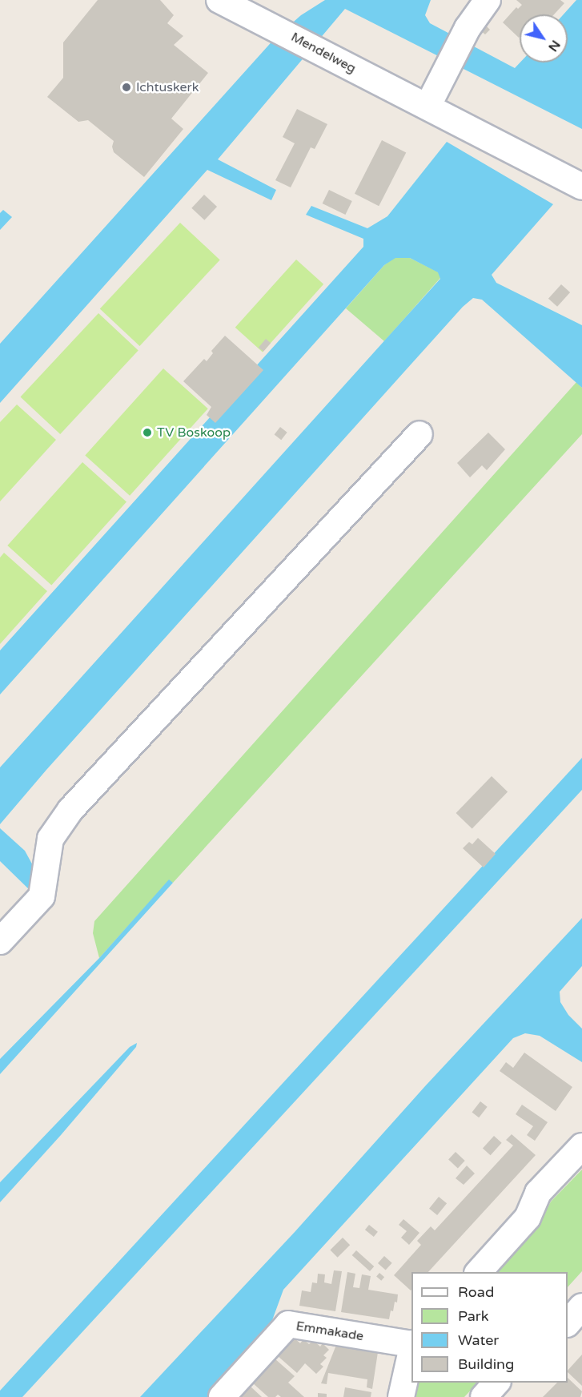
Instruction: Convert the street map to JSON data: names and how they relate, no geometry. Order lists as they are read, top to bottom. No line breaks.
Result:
{"streets":{"street":["Mendelweg","Emmakade"]},"places":["Ichtuskerk","TV Boskoop"],"legend":["Road","Park","Water","Building"],"north":"bottom right"}
